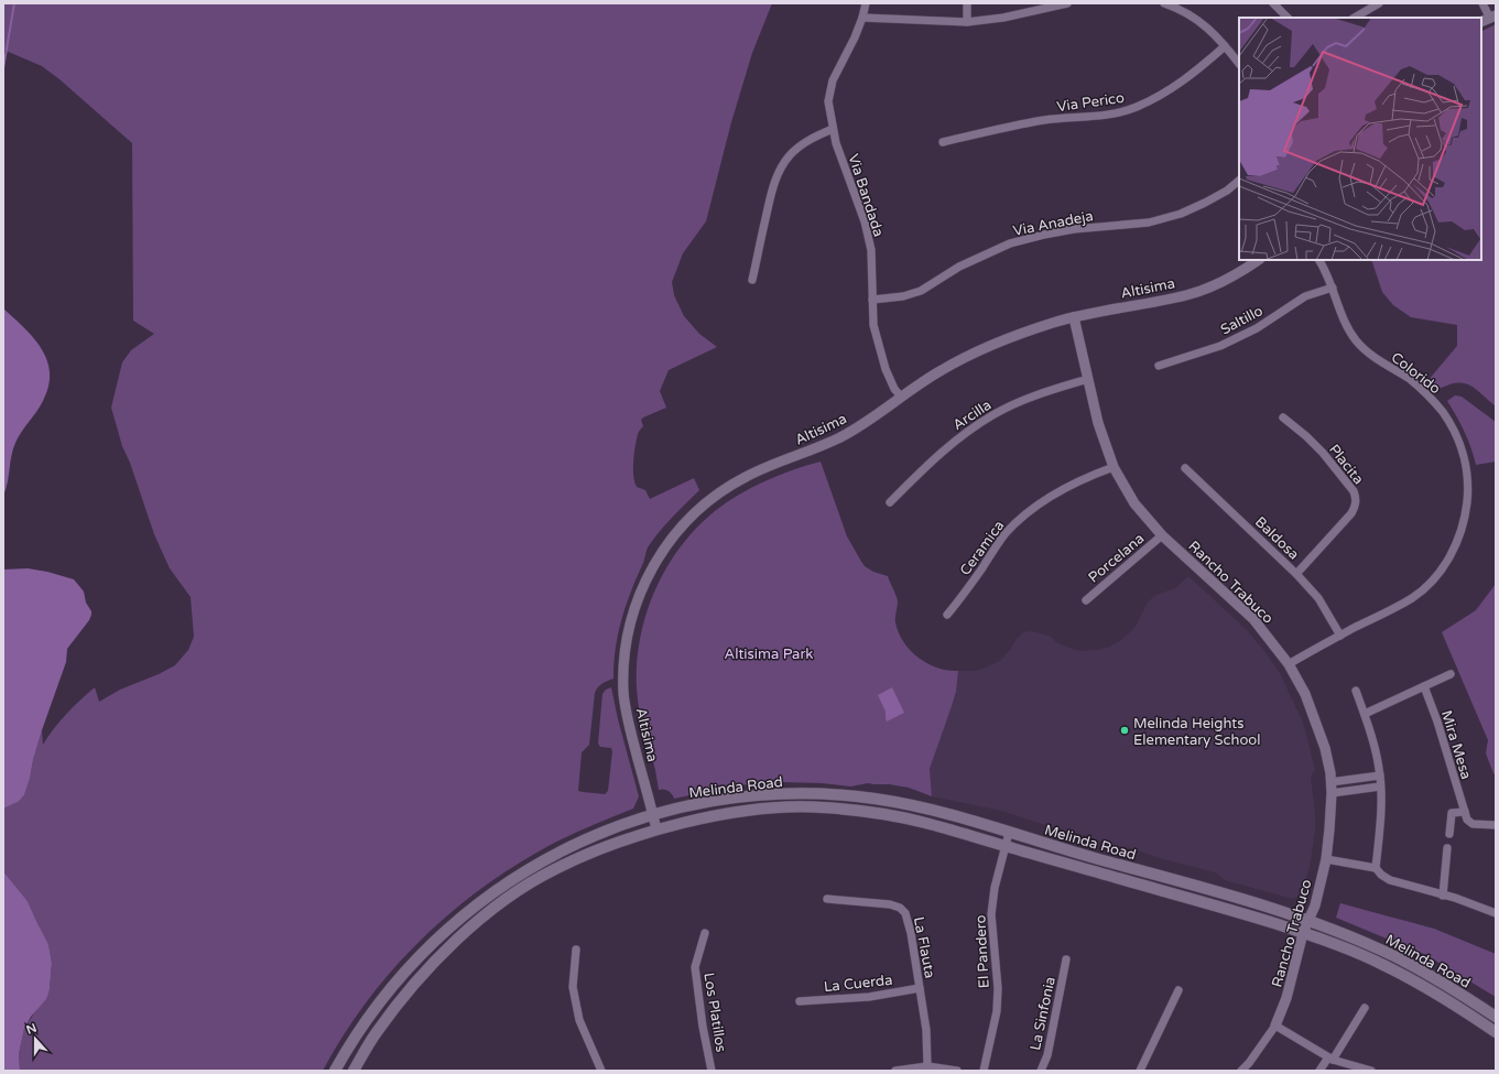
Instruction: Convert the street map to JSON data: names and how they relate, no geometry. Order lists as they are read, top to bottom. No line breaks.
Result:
{"streets":{"main road":["Melinda Road"],"street":["Via Perico","Via Bandada","Via Anadeja","Altisima","Saltillo","Colorido","Arcilla","Placita","Baldosa","Ceramica","Porcelana","Rancho Trabuco","Mira Mesa","La Flauta","El Pandero","La Cuerda","Los Platillos","La Sinfonia"]},"crossings":[["Via Bandada","Via Anadeja"],["Via Bandada","Altisima"],["Altisima","Rancho Trabuco"],["Altisima","Melinda Road"],["Saltillo","Colorido"],["Colorido","Baldosa"],["Colorido","Rancho Trabuco"],["Arcilla","Rancho Trabuco"],["Placita","Baldosa"],["Ceramica","Rancho Trabuco"],["Porcelana","Rancho Trabuco"],["Rancho Trabuco","Melinda Road"],["Melinda Road","El Pandero"],["La Flauta","La Cuerda"]],"parks":["Altisima Park"],"places":["Melinda Heights Elementary School"],"north":"top"}
